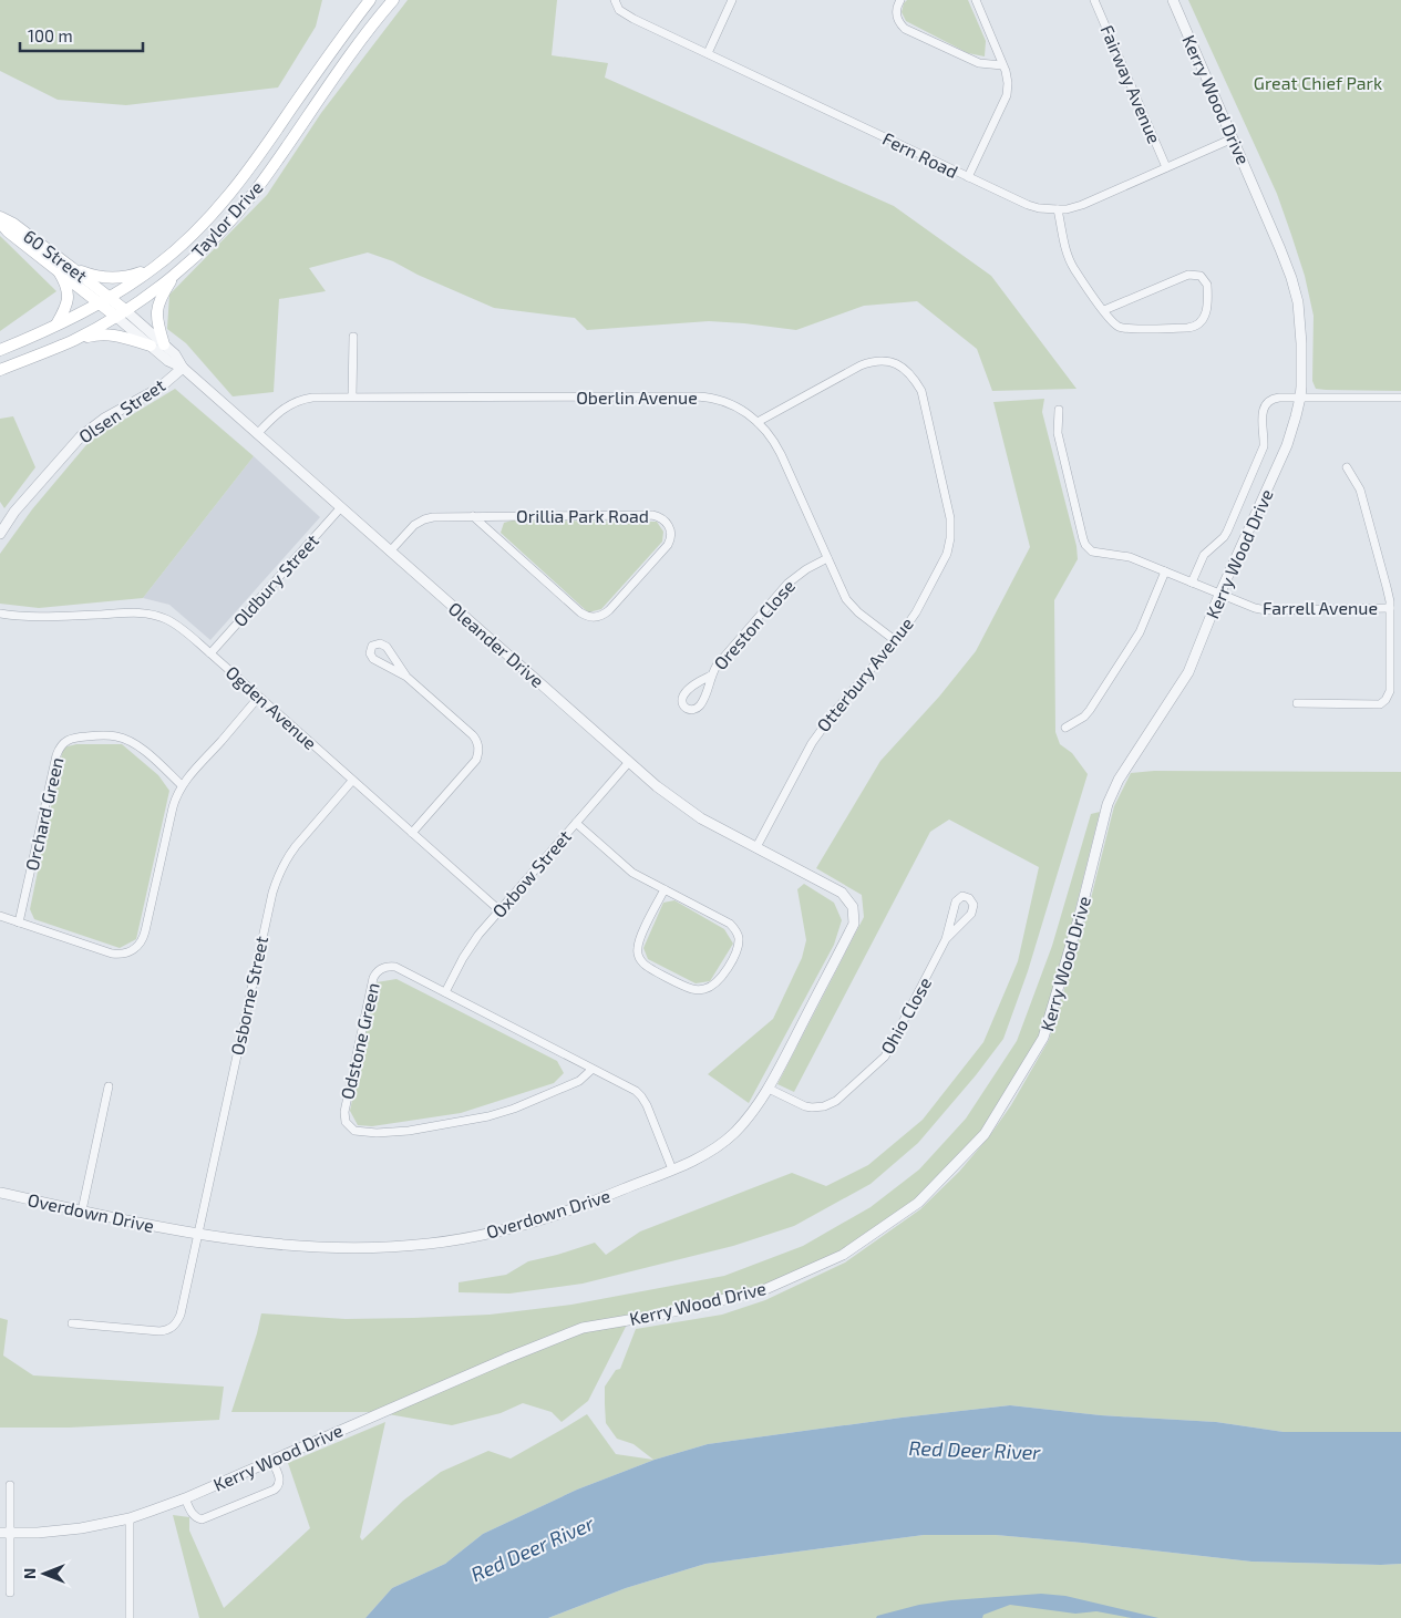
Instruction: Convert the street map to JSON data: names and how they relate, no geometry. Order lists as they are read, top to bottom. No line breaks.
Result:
{"streets":{"main road":["Taylor Drive","60 Street"],"street":["Fairway Avenue","Kerry Wood Drive","Fern Road","Oberlin Avenue","Olsen Street","Orillia Park Road","Oldbury Street","Farrell Avenue","Oreston Close","Oleander Drive","Otterbury Avenue","Ogden Avenue","Orchard Green","Oxbow Street","Osborne Street","Ohio Close","Odstone Green","Overdown Drive"]},"crossings":[["Fairway Avenue","Fern Road"],["Kerry Wood Drive","Fern Road"],["Kerry Wood Drive","Farrell Avenue"],["Taylor Drive","60 Street"],["Taylor Drive","Oleander Drive"],["Oberlin Avenue","Oreston Close"],["Oberlin Avenue","Oleander Drive"],["Oberlin Avenue","Otterbury Avenue"],["Olsen Street","Oleander Drive"],["Orillia Park Road","Oleander Drive"],["Oldbury Street","Oleander Drive"],["Oldbury Street","Ogden Avenue"],["Oleander Drive","Otterbury Avenue"],["Oleander Drive","Oxbow Street"],["Oleander Drive","Overdown Drive"],["Ogden Avenue","Oxbow Street"],["Ogden Avenue","Osborne Street"],["Oxbow Street","Odstone Green"],["Osborne Street","Overdown Drive"],["Ohio Close","Overdown Drive"],["Odstone Green","Overdown Drive"]],"water":["Red Deer River"],"parks":["Great Chief Park"],"scale_bar":"100 m","north":"left"}
